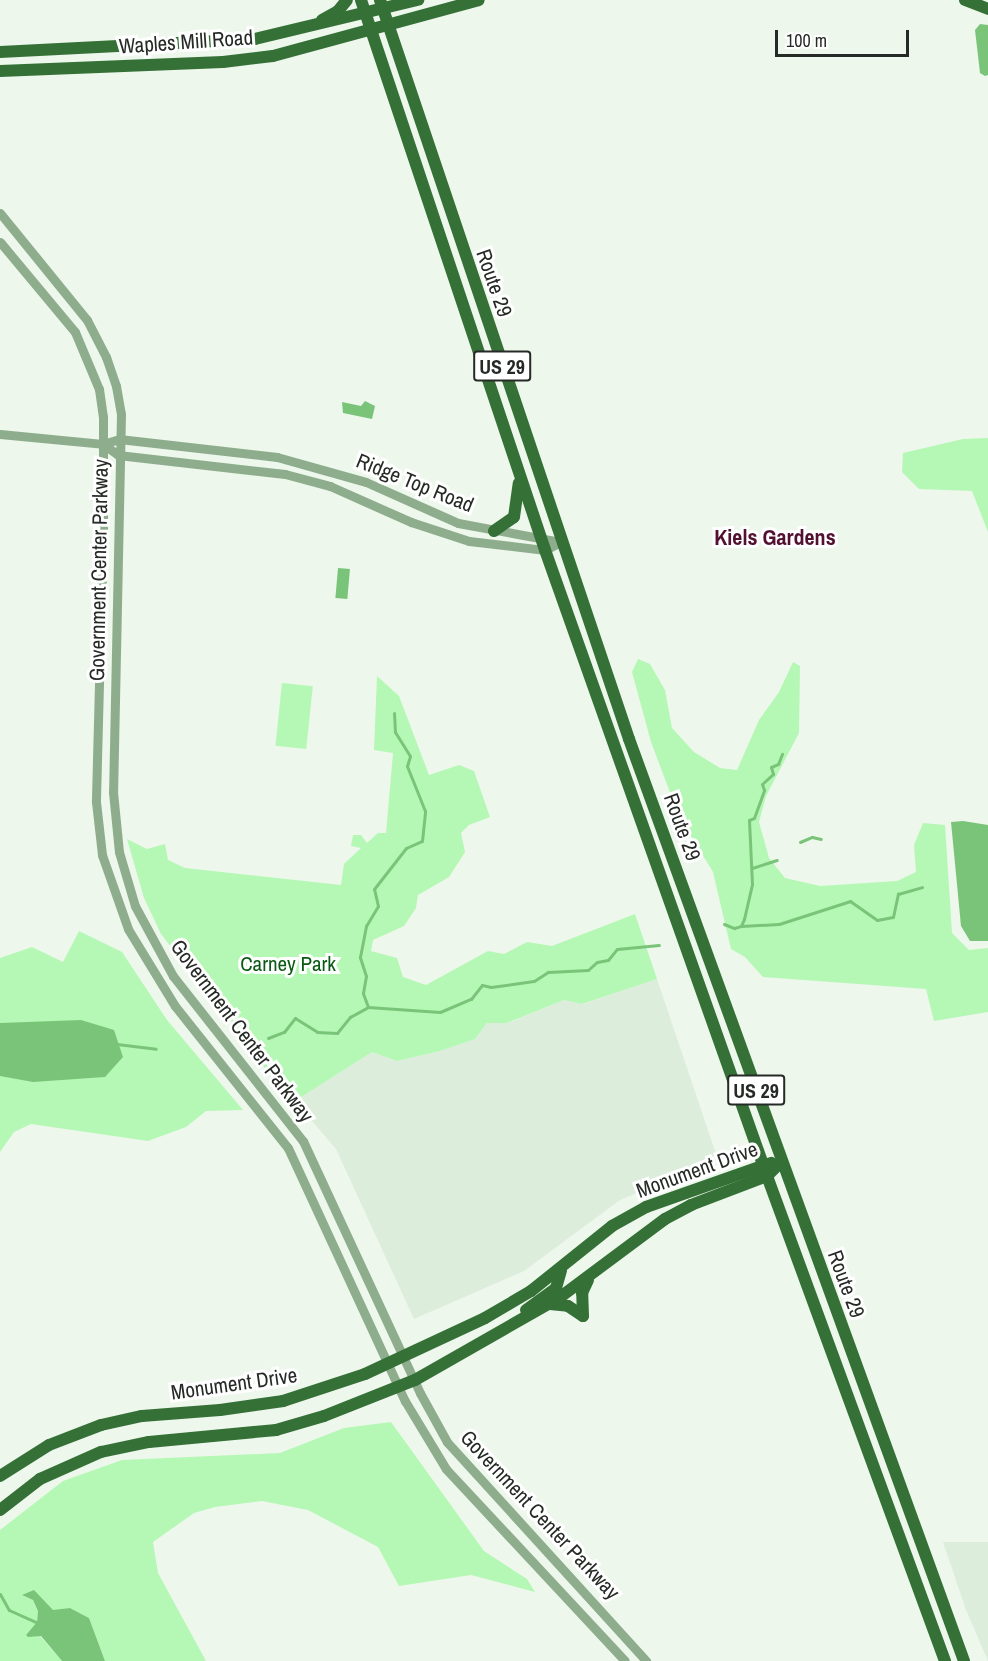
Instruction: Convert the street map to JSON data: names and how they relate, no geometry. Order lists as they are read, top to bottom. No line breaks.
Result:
{"streets":{"main road":["Waples Mill Road","Route 29","US 29","Monument Drive"],"street":["Ridge Top Road","Government Center Parkway"]},"crossings":[["Waples Mill Road","Route 29"],["Route 29","Ridge Top Road"],["Route 29","Monument Drive"],["Ridge Top Road","Government Center Parkway"],["Government Center Parkway","Monument Drive"]],"districts":["Kiels Gardens"],"parks":["Carney Park"],"scale_bar":"100 m"}
